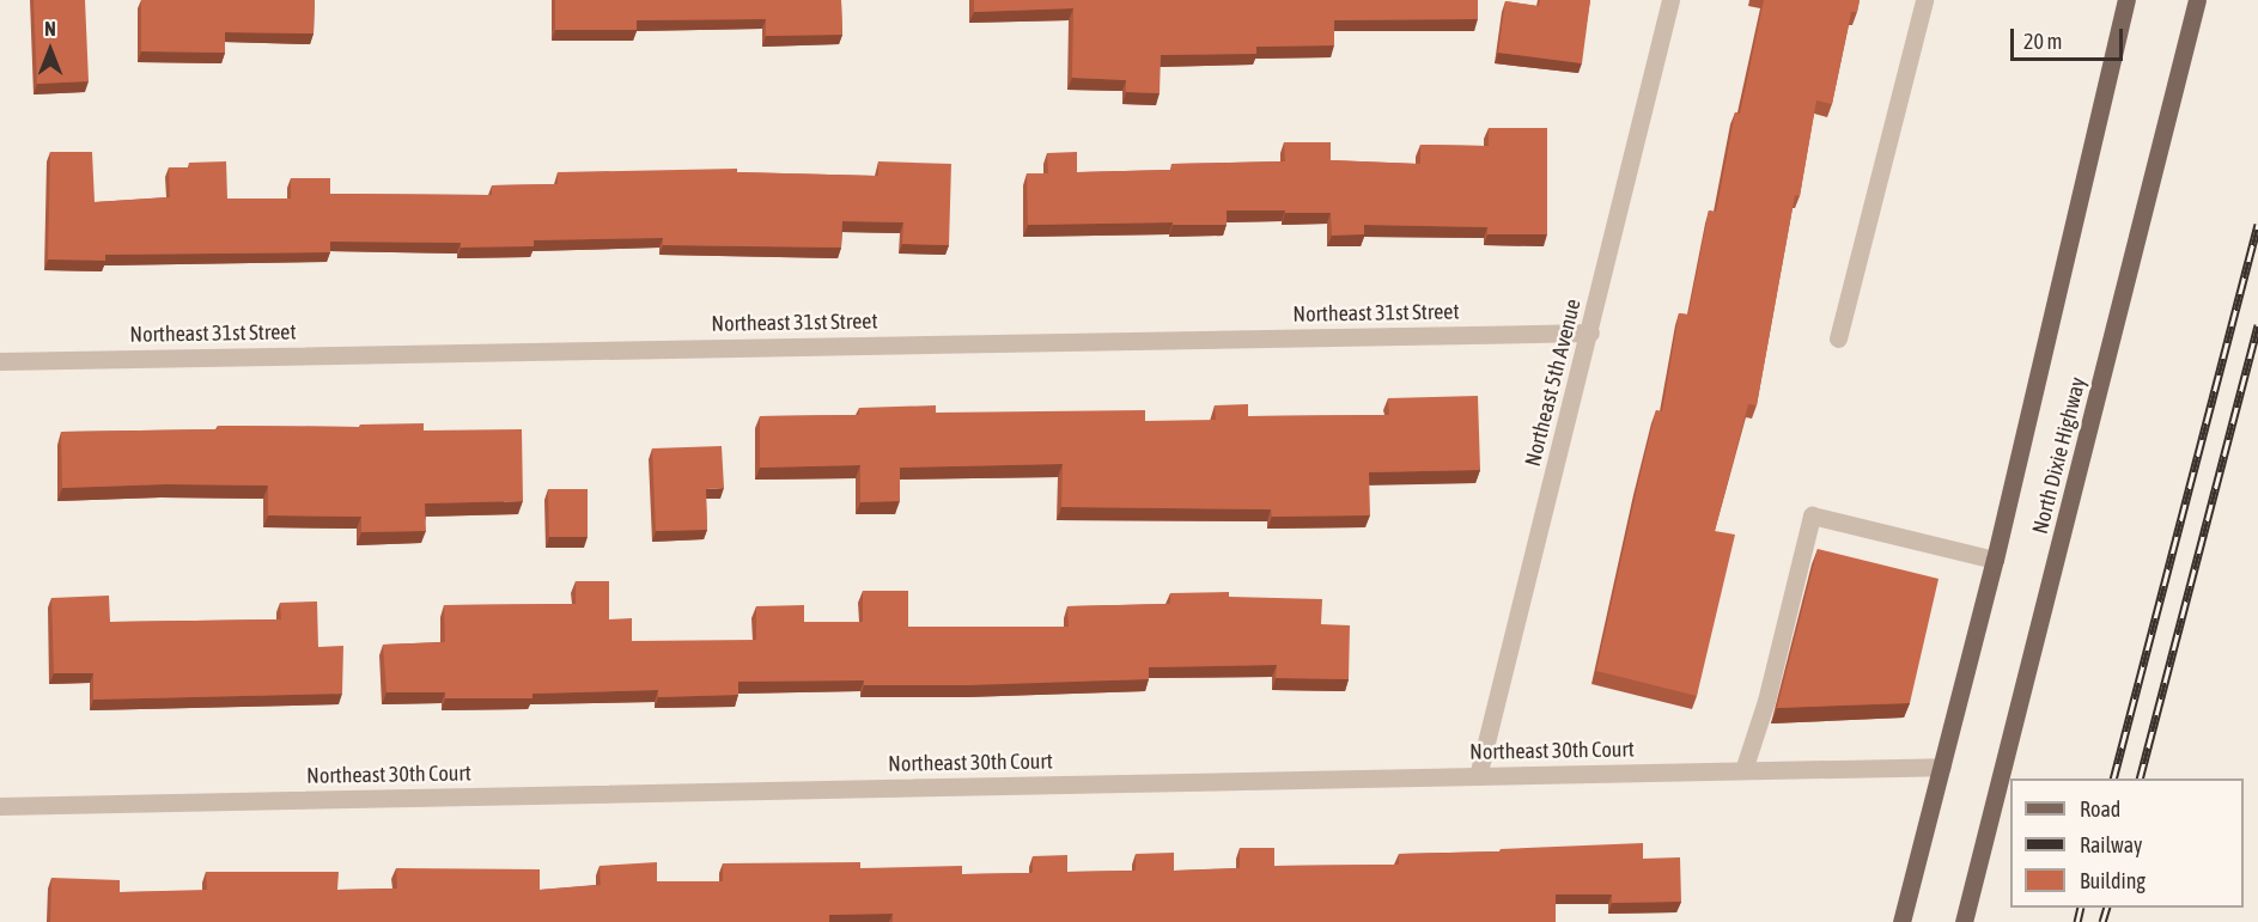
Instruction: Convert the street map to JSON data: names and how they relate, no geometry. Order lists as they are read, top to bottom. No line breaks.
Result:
{"streets":{"main road":["North Dixie Highway"],"street":["Northeast 31st Street","Northeast 5th Avenue","Northeast 30th Court"]},"crossings":[["Northeast 31st Street","Northeast 5th Avenue"],["Northeast 5th Avenue","Northeast 30th Court"],["North Dixie Highway","Northeast 30th Court"]],"legend":["Road","Railway","Building"],"scale_bar":"20 m","north":"top"}
